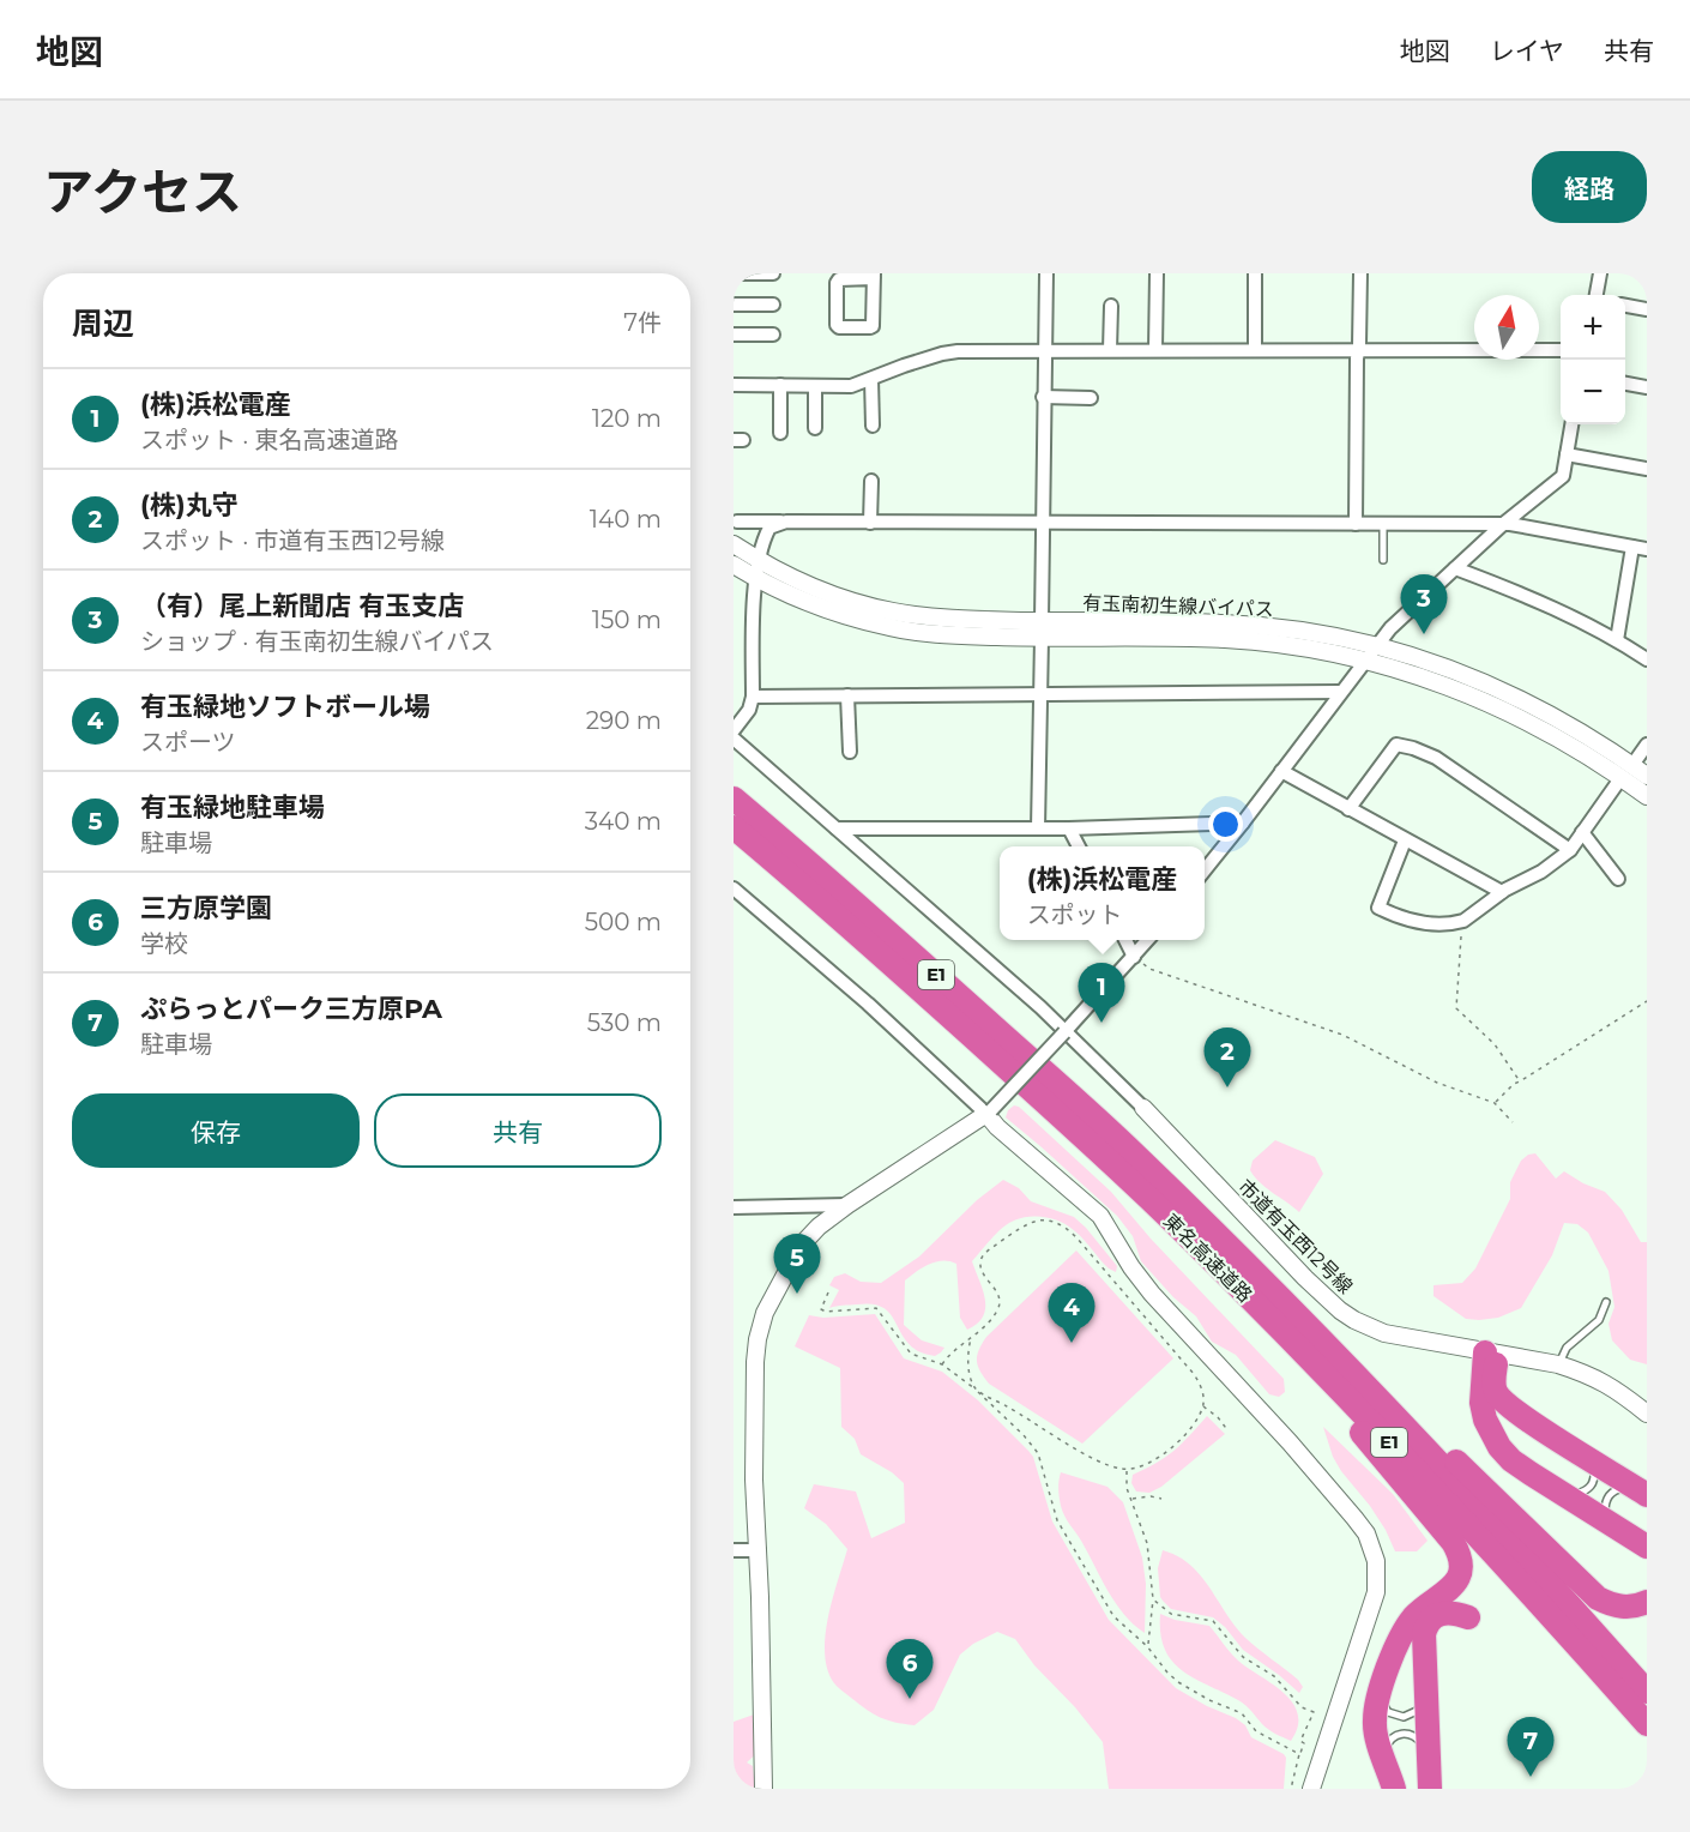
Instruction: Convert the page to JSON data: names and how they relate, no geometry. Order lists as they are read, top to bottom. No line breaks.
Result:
{"streets":{"highway":["E1","東名高速道路"],"street":["有玉南初生線バイパス","市道有玉西12号線"]},"north":"top","page":{"header":"地図","nav":["地図","レイヤ","共有"],"title":"アクセス","buttons":["経路",["保存","共有"]],"heading":["周辺","7件"],"map_buttons":["+","−"],"list":[{"mark":"1","name":"(株)浜松電産","note":"スポット · 東名高速道路","value":"120 m"},{"mark":"2","name":"(株)丸守","note":"スポット · 市道有玉西12号線","value":"140 m"},{"mark":"3","name":"（有）尾上新聞店 有玉支店","note":"ショップ · 有玉南初生線バイパス","value":"150 m"},{"mark":"4","name":"有玉緑地ソフトボール場","note":"スポーツ","value":"290 m"},{"mark":"5","name":"有玉緑地駐車場","note":"駐車場","value":"340 m"},{"mark":"6","name":"三方原学園","note":"学校","value":"500 m"},{"mark":"7","name":"ぷらっとパーク三方原PA","note":"駐車場","value":"530 m"}],"pins":["3","1","2","5","4","6","7"],"popup":["(株)浜松電産","スポット"]}}
